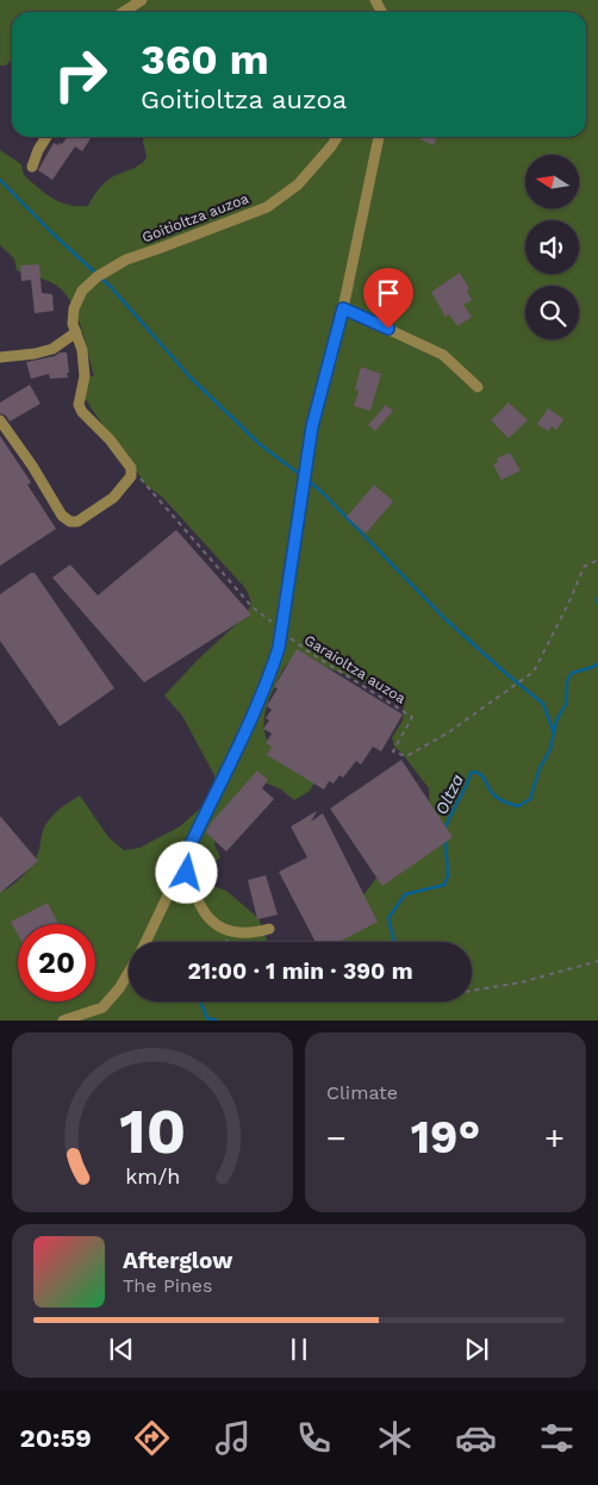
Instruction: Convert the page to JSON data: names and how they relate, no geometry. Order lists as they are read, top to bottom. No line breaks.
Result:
{"streets":{"lane":["Goitioltza auzoa"],"path":["Garaioltza auzoa"]},"crossings":[["Goitioltza auzoa","Garaioltza auzoa"]],"water":["Oltza"],"north":"left","page":{"turn":["360 m","Goitioltza auzoa"],"limit":"20","trip":"21:00 · 1 min · 390 m","tile":"Climate","heat":["−","19°","+"],"song":["Afterglow","The Pines"],"tabs":"20:59","gauge":["10","km/h"]}}
